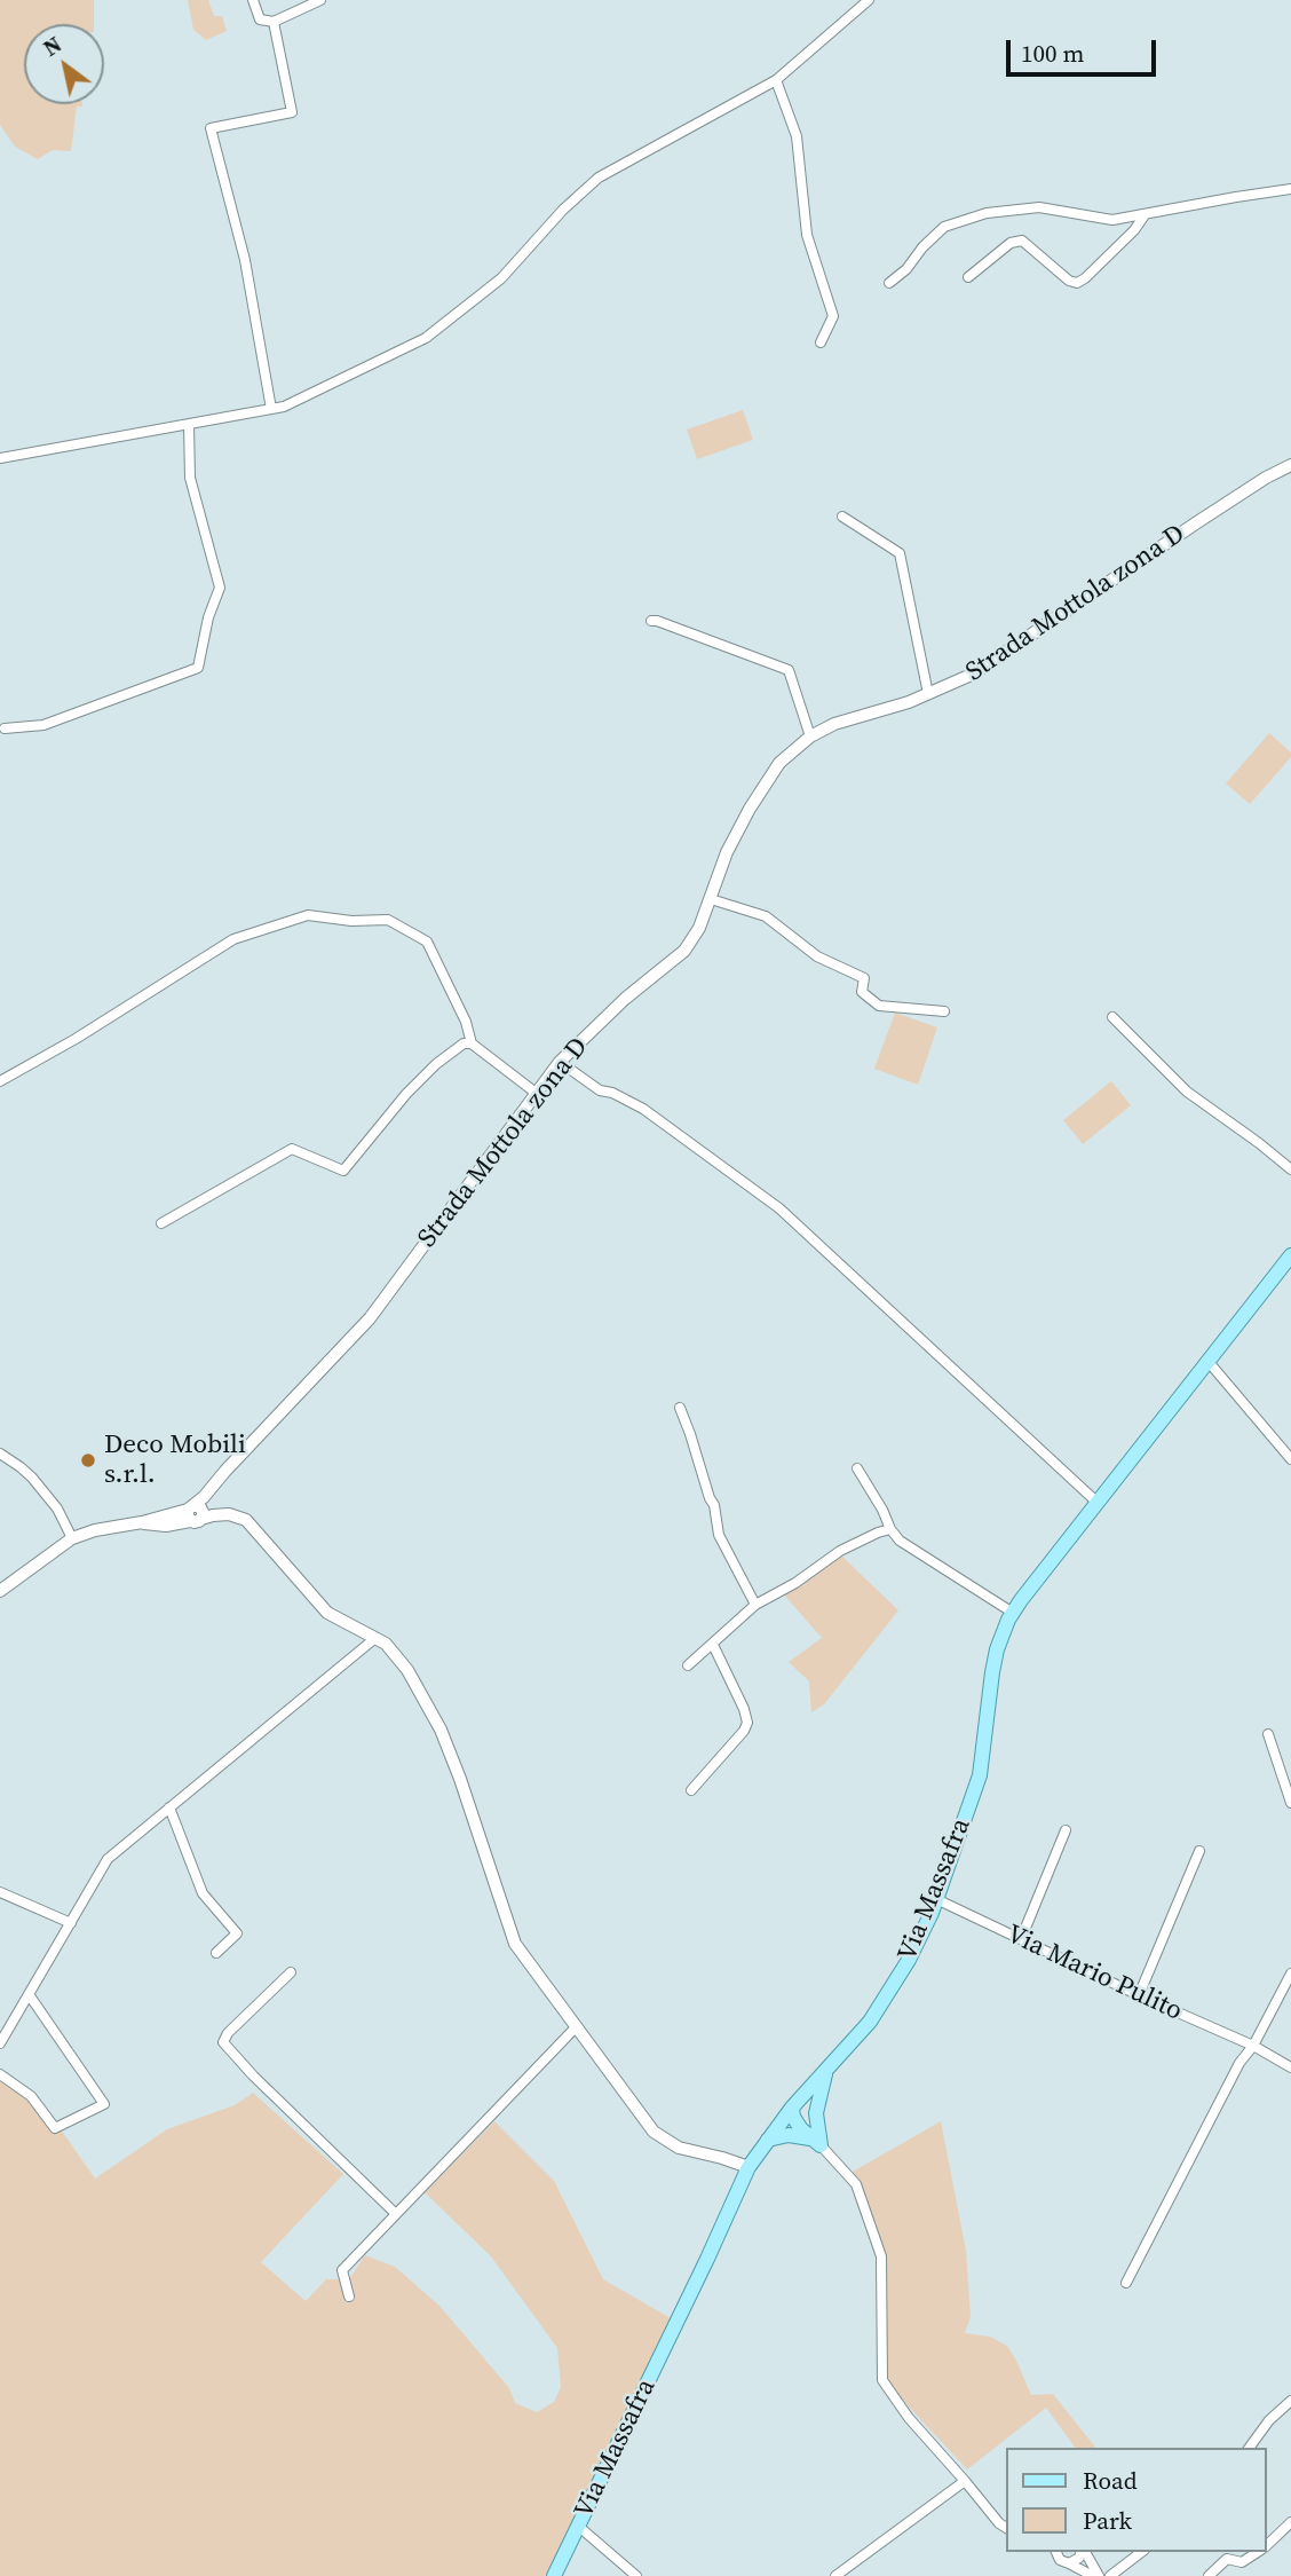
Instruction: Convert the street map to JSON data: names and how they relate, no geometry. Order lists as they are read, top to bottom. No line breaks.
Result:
{"streets":{"main road":["Strada Mottola zona D","Via Massafra"],"street":["Via Mario Pulito"]},"crossings":[["Via Massafra","Via Mario Pulito"]],"places":["Deco Mobili s.r.l."],"legend":["Road","Park"],"scale_bar":"100 m","north":"top left"}
